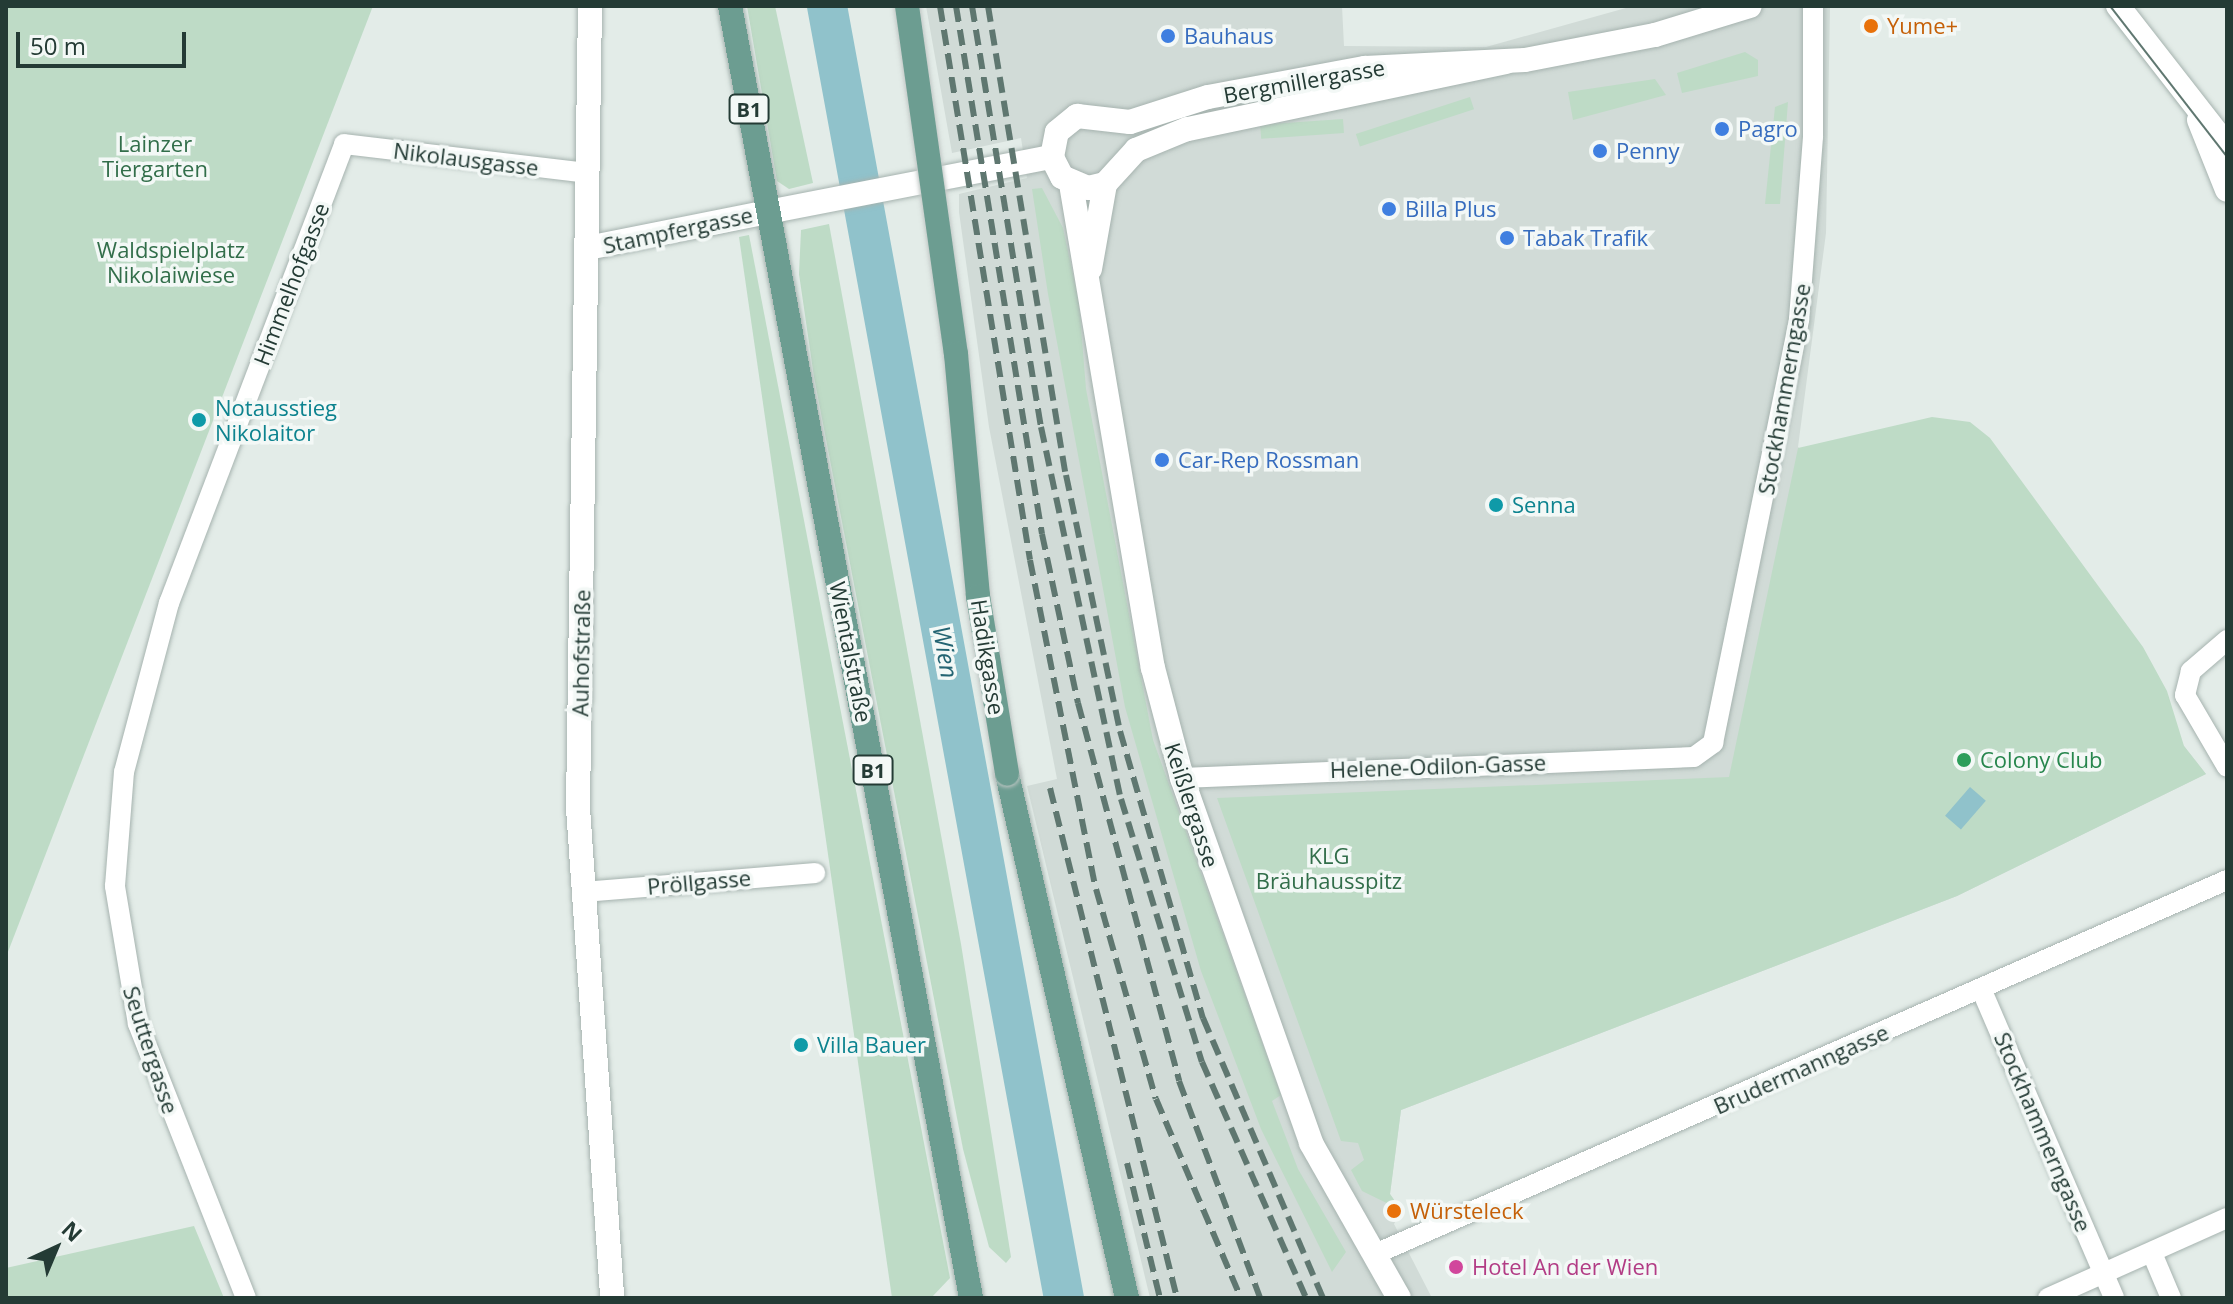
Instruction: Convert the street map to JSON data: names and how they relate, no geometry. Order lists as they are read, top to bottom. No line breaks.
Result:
{"streets":{"main road":["B1","Wientalstraße","Hadikgasse"],"street":["Bergmillergasse","Nikolausgasse","Stampfergasse","Himmelhofgasse","Stockhammerngasse","Auhofstraße","Helene-Odilon-Gasse","Keißlergasse","Pröllgasse","Seuttergasse","Brudermanngasse"]},"crossings":[["Bergmillergasse","Keißlergasse"],["Nikolausgasse","Himmelhofgasse"],["Nikolausgasse","Auhofstraße"],["Stampfergasse","Wientalstraße"],["Stampfergasse","Auhofstraße"],["Himmelhofgasse","Seuttergasse"],["Stockhammerngasse","Helene-Odilon-Gasse"],["Stockhammerngasse","Brudermanngasse"],["Auhofstraße","Pröllgasse"],["Helene-Odilon-Gasse","Keißlergasse"],["Keißlergasse","Brudermanngasse"]],"water":["Wien"],"parks":["Lainzer Tiergarten","Waldspielplatz Nikolaiwiese","KLG Bräuhausspitz"],"places":["Yume+","Bauhaus","Pagro","Penny","Billa Plus","Tabak Trafik","Notausstieg Nikolaitor","Car-Rep Rossman","Senna","Colony Club","Villa Bauer","Würsteleck","Hotel An der Wien"],"scale_bar":"50 m","north":"top right"}
